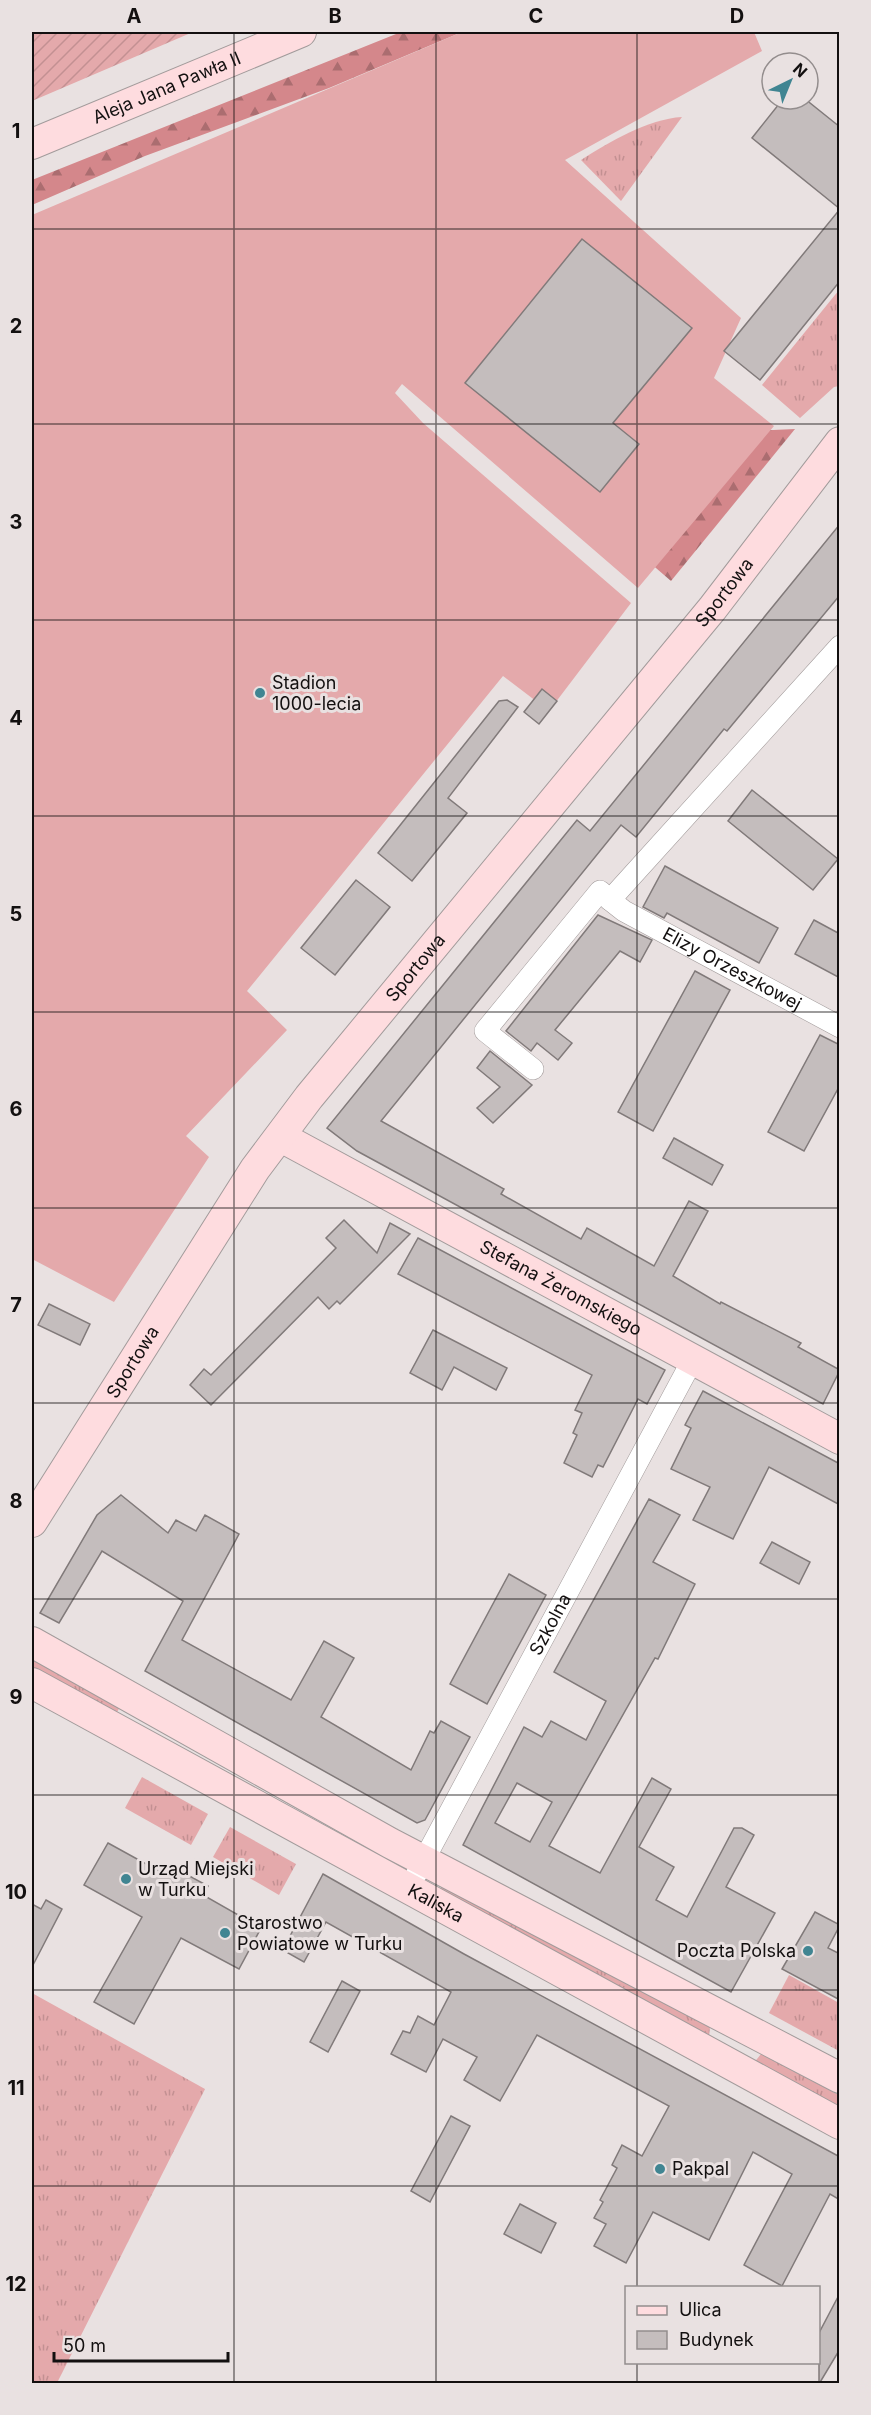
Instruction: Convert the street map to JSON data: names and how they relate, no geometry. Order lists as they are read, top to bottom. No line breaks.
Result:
{"streets":{"street":["Aleja Jana Pawła II","Sportowa","Elizy Orzeszkowej","Stefana Żeromskiego","Szkolna","Kaliska"]},"crossings":[["Sportowa","Stefana Żeromskiego"],["Stefana Żeromskiego","Szkolna"],["Szkolna","Kaliska"]],"places":["Stadion 1000-lecia","Urząd Miejski w Turku","Starostwo Powiatowe w Turku","Poczta Polska","Pakpal"],"legend":["Ulica","Budynek"],"scale_bar":"50 m","north":"top right","grid":{"columns":["A","B","C","D"],"rows":["1","2","3","4","5","6","7","8","9","10","11","12"]}}
